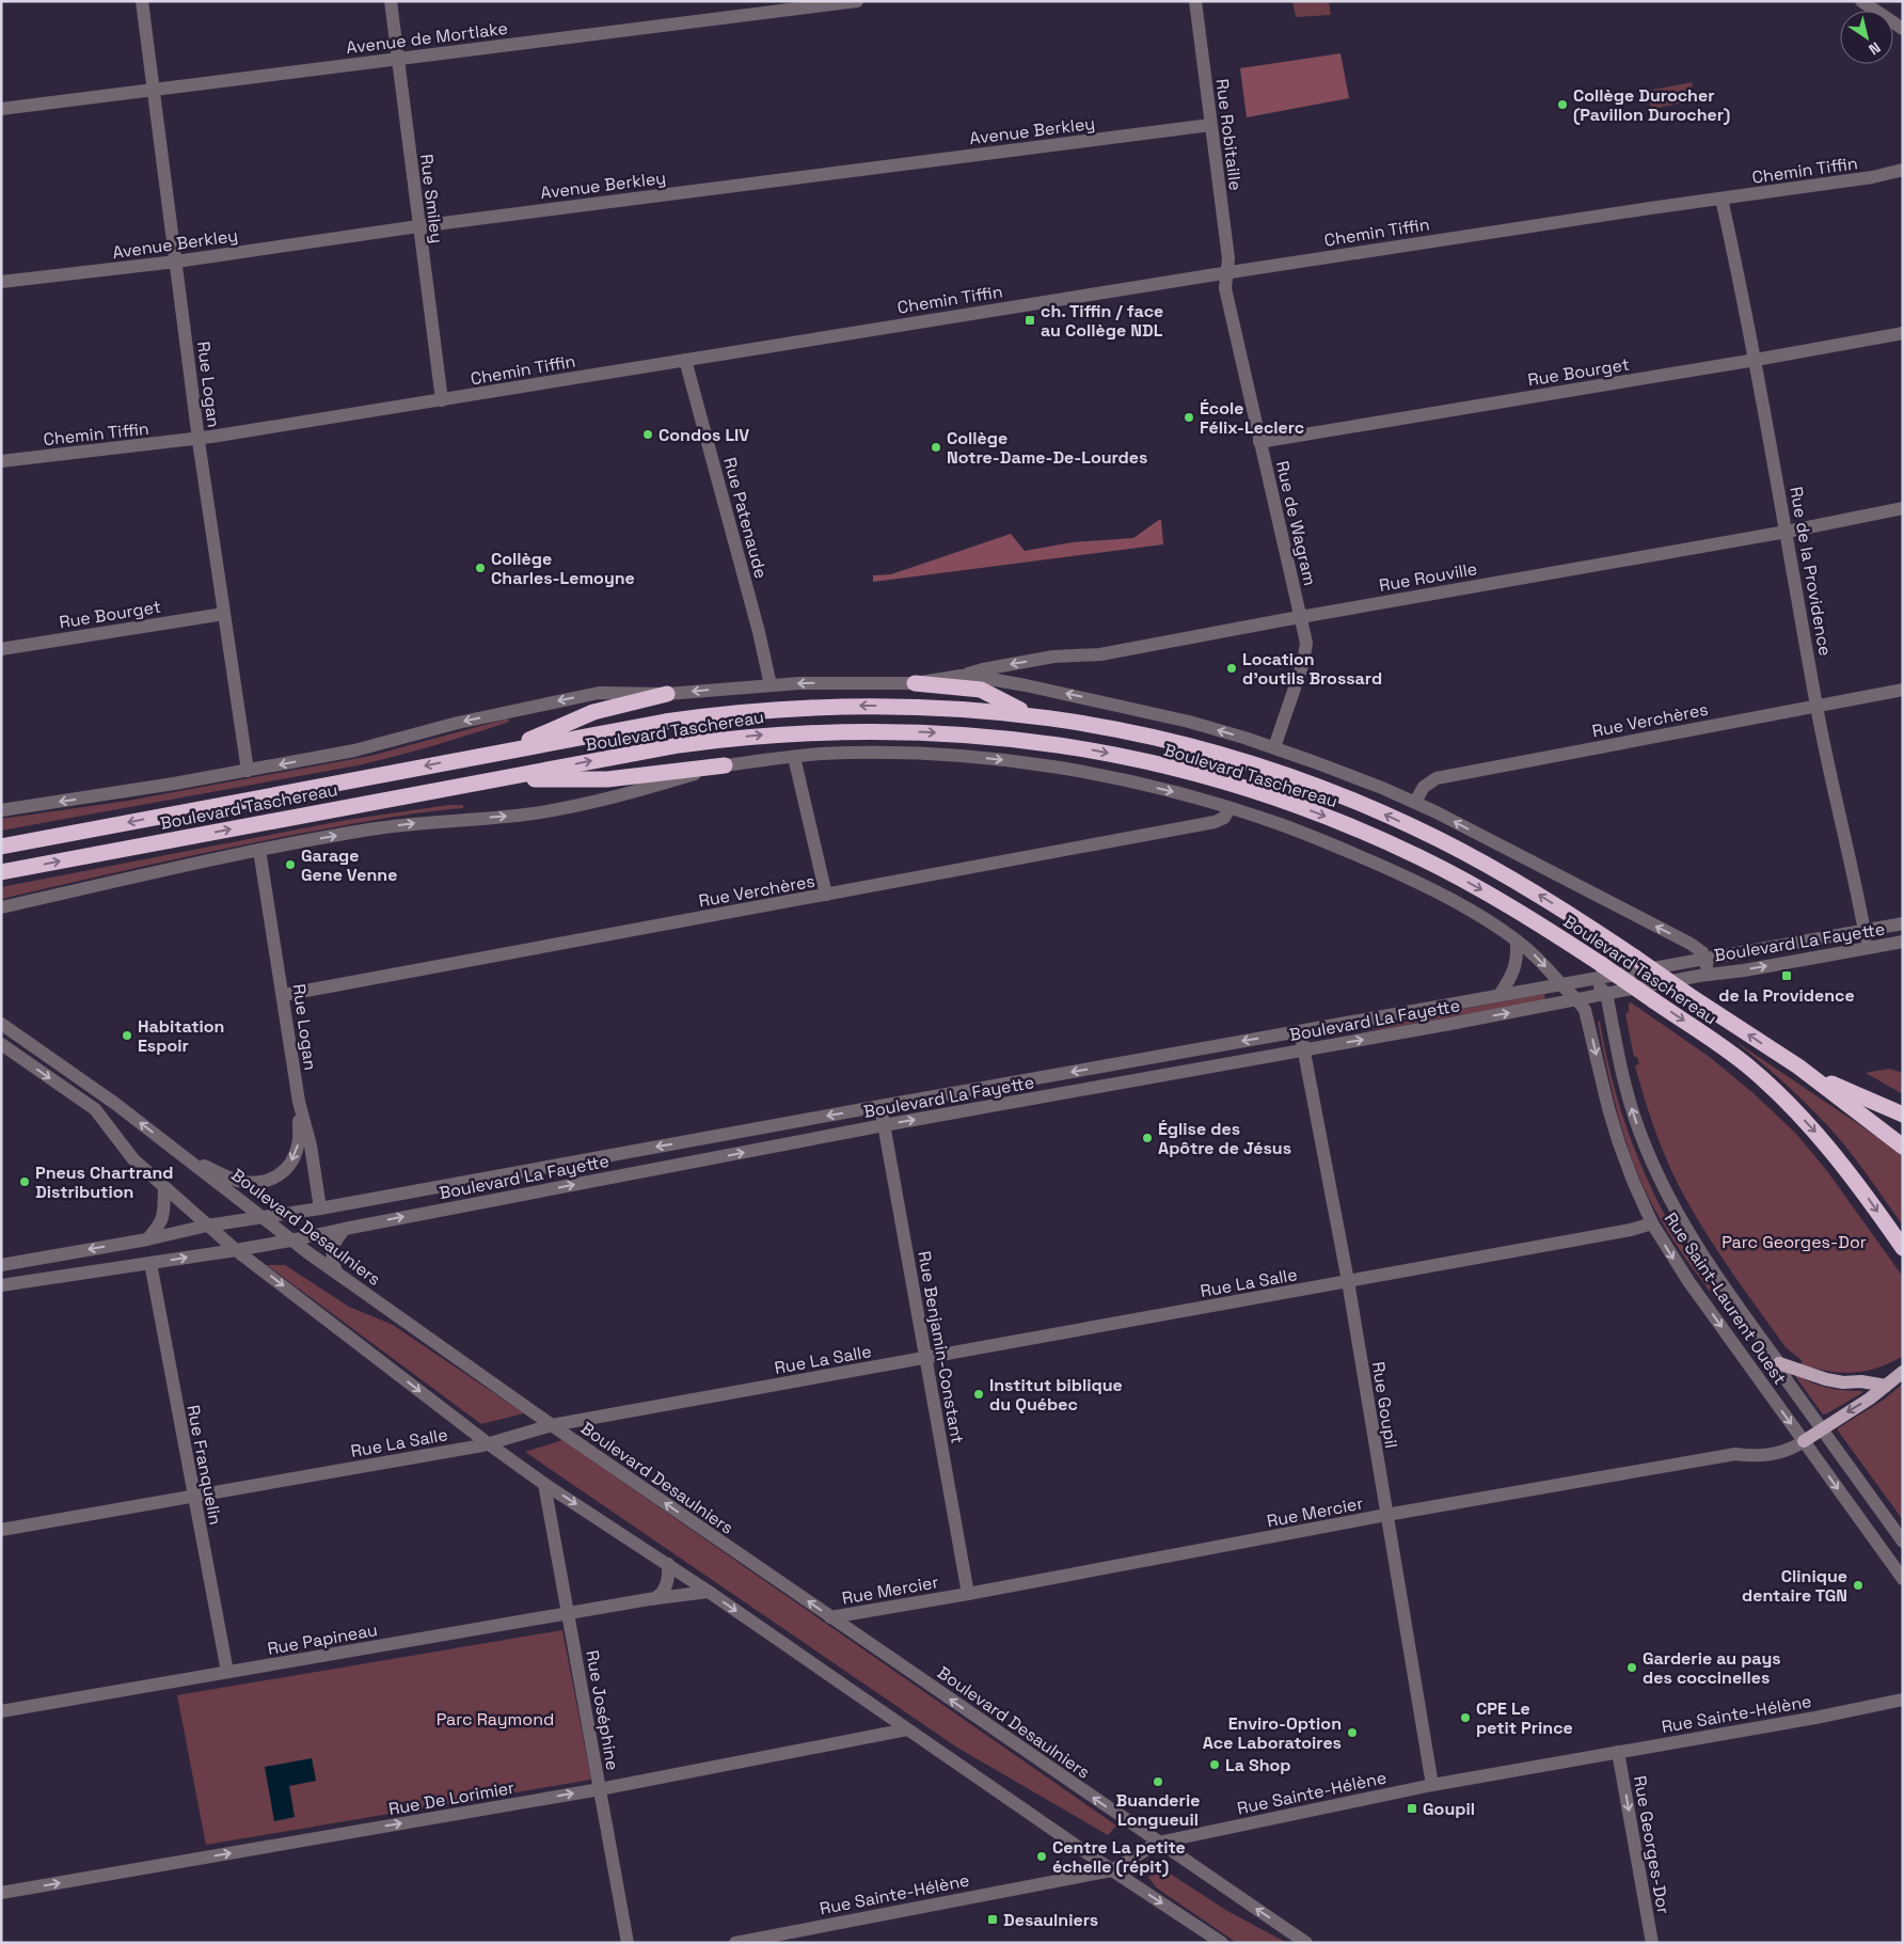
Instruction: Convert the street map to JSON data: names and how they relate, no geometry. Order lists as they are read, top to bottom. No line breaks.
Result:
{"streets":{"highway":["Boulevard Taschereau"],"street":["Avenue de Mortlake","Avenue Berkley","Rue Robitaille","Chemin Tiffin","Rue Smiley","Rue Bourget","Rue Logan","Rue Patenaude","Rue de Wagram","Rue de la Providence","Rue Rouville","Rue Verchères","Boulevard La Fayette","Boulevard Desaulniers","Rue La Salle","Rue Saint-Laurent Ouest","Rue Benjamin-Constant","Rue Goupil","Rue Franquelin","Rue Mercier","Rue Papineau","Rue Joséphine","Rue Sainte-Hélène","Rue De Lorimier","Rue Georges-Dor"]},"crossings":[["Avenue de Mortlake","Rue Smiley"],["Avenue de Mortlake","Rue Logan"],["Avenue Berkley","Rue Robitaille"],["Avenue Berkley","Rue Smiley"],["Avenue Berkley","Rue Logan"],["Rue Robitaille","Chemin Tiffin"],["Rue Robitaille","Rue de Wagram"],["Chemin Tiffin","Rue Smiley"],["Chemin Tiffin","Rue Logan"],["Chemin Tiffin","Rue Patenaude"],["Chemin Tiffin","Rue de Wagram"],["Chemin Tiffin","Rue de la Providence"],["Rue Bourget","Rue Logan"],["Rue Bourget","Rue de Wagram"],["Rue Bourget","Rue de la Providence"],["Rue Logan","Rue Verchères"],["Rue Logan","Boulevard Taschereau"],["Rue Logan","Boulevard La Fayette"],["Rue Patenaude","Boulevard Taschereau"],["Rue de Wagram","Rue Rouville"],["Rue de Wagram","Boulevard Taschereau"],["Rue de la Providence","Rue Rouville"],["Rue de la Providence","Rue Verchères"],["Rue de la Providence","Boulevard La Fayette"],["Rue Rouville","Boulevard Taschereau"],["Rue Verchères","Boulevard Taschereau"],["Boulevard Taschereau","Boulevard La Fayette"],["Boulevard La Fayette","Boulevard Desaulniers"],["Boulevard La Fayette","Rue Saint-Laurent Ouest"],["Boulevard La Fayette","Rue Benjamin-Constant"],["Boulevard La Fayette","Rue Goupil"],["Boulevard La Fayette","Rue Franquelin"],["Boulevard Desaulniers","Rue La Salle"],["Boulevard Desaulniers","Rue Mercier"],["Boulevard Desaulniers","Rue Sainte-Hélène"],["Rue La Salle","Rue Saint-Laurent Ouest"],["Rue La Salle","Rue Benjamin-Constant"],["Rue La Salle","Rue Goupil"],["Rue La Salle","Rue Franquelin"],["Rue Saint-Laurent Ouest","Rue Mercier"],["Rue Benjamin-Constant","Rue Mercier"],["Rue Goupil","Rue Mercier"],["Rue Goupil","Rue Sainte-Hélène"],["Rue Franquelin","Rue Papineau"],["Rue Papineau","Rue Joséphine"],["Rue Joséphine","Rue De Lorimier"],["Rue Sainte-Hélène","Rue Georges-Dor"]],"one_way":["Rue De Lorimier","Rue Georges-Dor"],"parks":["Parc Georges-Dor","Parc Raymond"],"places":{"other":["Collège Durocher (Pavillon Durocher)","École Félix-Leclerc","Condos LIV","Collège Notre-Dame-De-Lourdes","Collège Charles-Lemoyne","Location d'outils Brossard","Garage Gene Venne","Habitation Espoir","Église des Apôtre de Jésus","Pneus Chartrand Distribution","Institut biblique du Québec","Clinique dentaire TGN","Garderie au pays des coccinelles","CPE Le petit Prince","Enviro-Option Ace Laboratoires","La Shop","Buanderie Longueuil","Centre La petite échelle (répit)"],"transit":["ch. Tiffin / face au Collège NDL","de la Providence","Goupil","Desaulniers"]},"north":"bottom right"}
